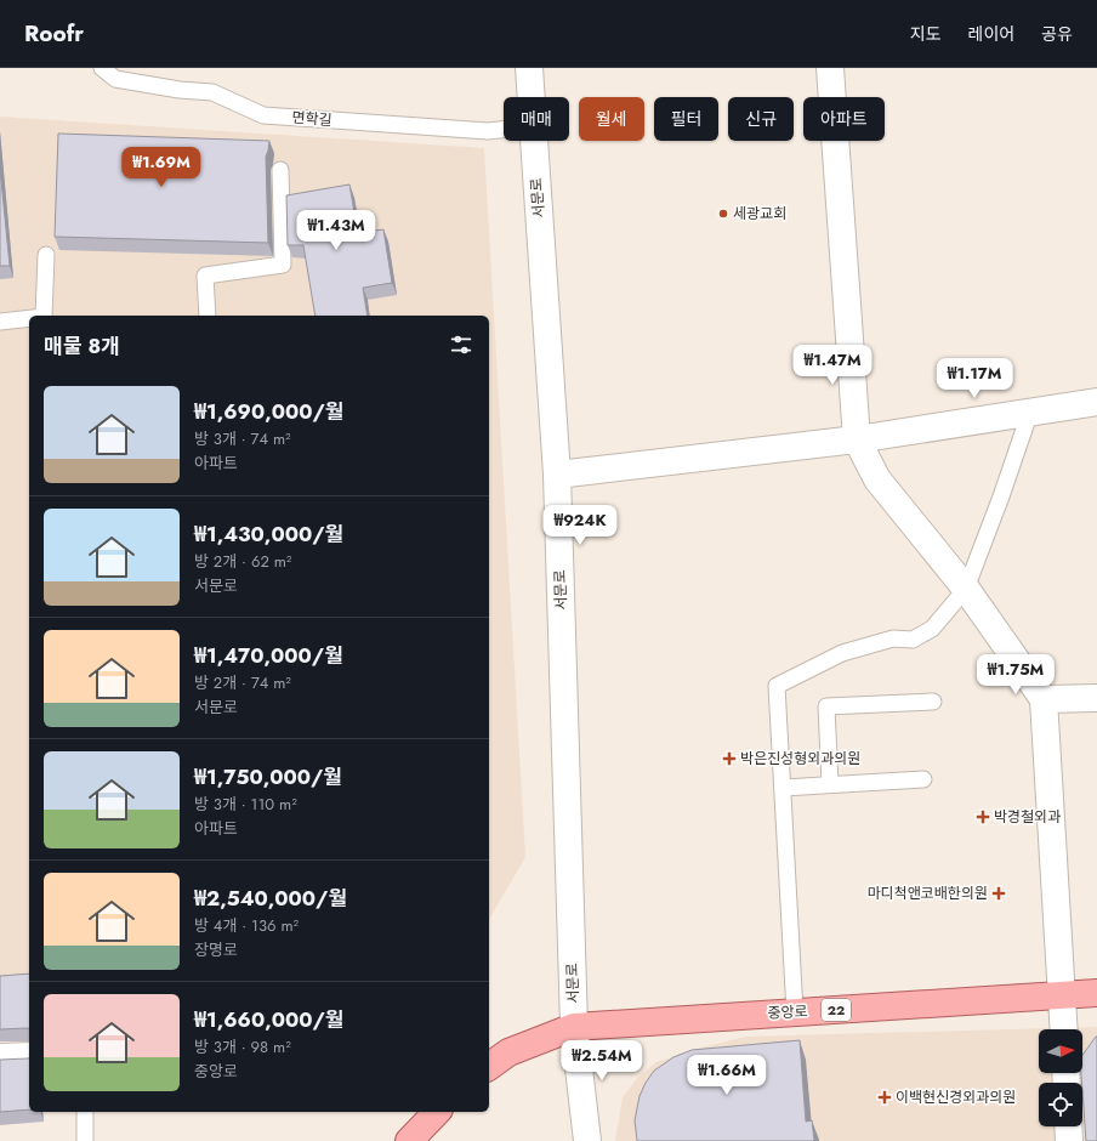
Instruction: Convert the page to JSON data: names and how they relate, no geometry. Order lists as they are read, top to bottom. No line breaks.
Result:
{"streets":{"main road":["22","중앙로"],"street":["서문로"],"lane":["면학길"]},"crossings":[["서문로","중앙로"]],"places":{"other":["세광교회"],"health":["박은진성형외과의원","박경철외과","마디척앤코배한의원","이백현신경외과의원"]},"north":"right","page":{"header":"Roofr","nav":["지도","레이어","공유"],"chip":["매매","월세","필터","신규","아파트"],"price":["₩1.69M","₩1.43M","₩1.47M","₩1.17M","₩924K","₩1.75M","₩2.54M","₩1.66M"],"heading":"매물 8개","list":[{"name":"₩1,690,000/월","note":"방 3개 · 74 m² · 아파트"},{"name":"₩1,430,000/월","note":"방 2개 · 62 m² · 서문로"},{"name":"₩1,470,000/월","note":"방 2개 · 74 m² · 서문로"},{"name":"₩1,750,000/월","note":"방 3개 · 110 m² · 아파트"},{"name":"₩2,540,000/월","note":"방 4개 · 136 m² · 장명로"},{"name":"₩1,660,000/월","note":"방 3개 · 98 m² · 중앙로"}]}}
